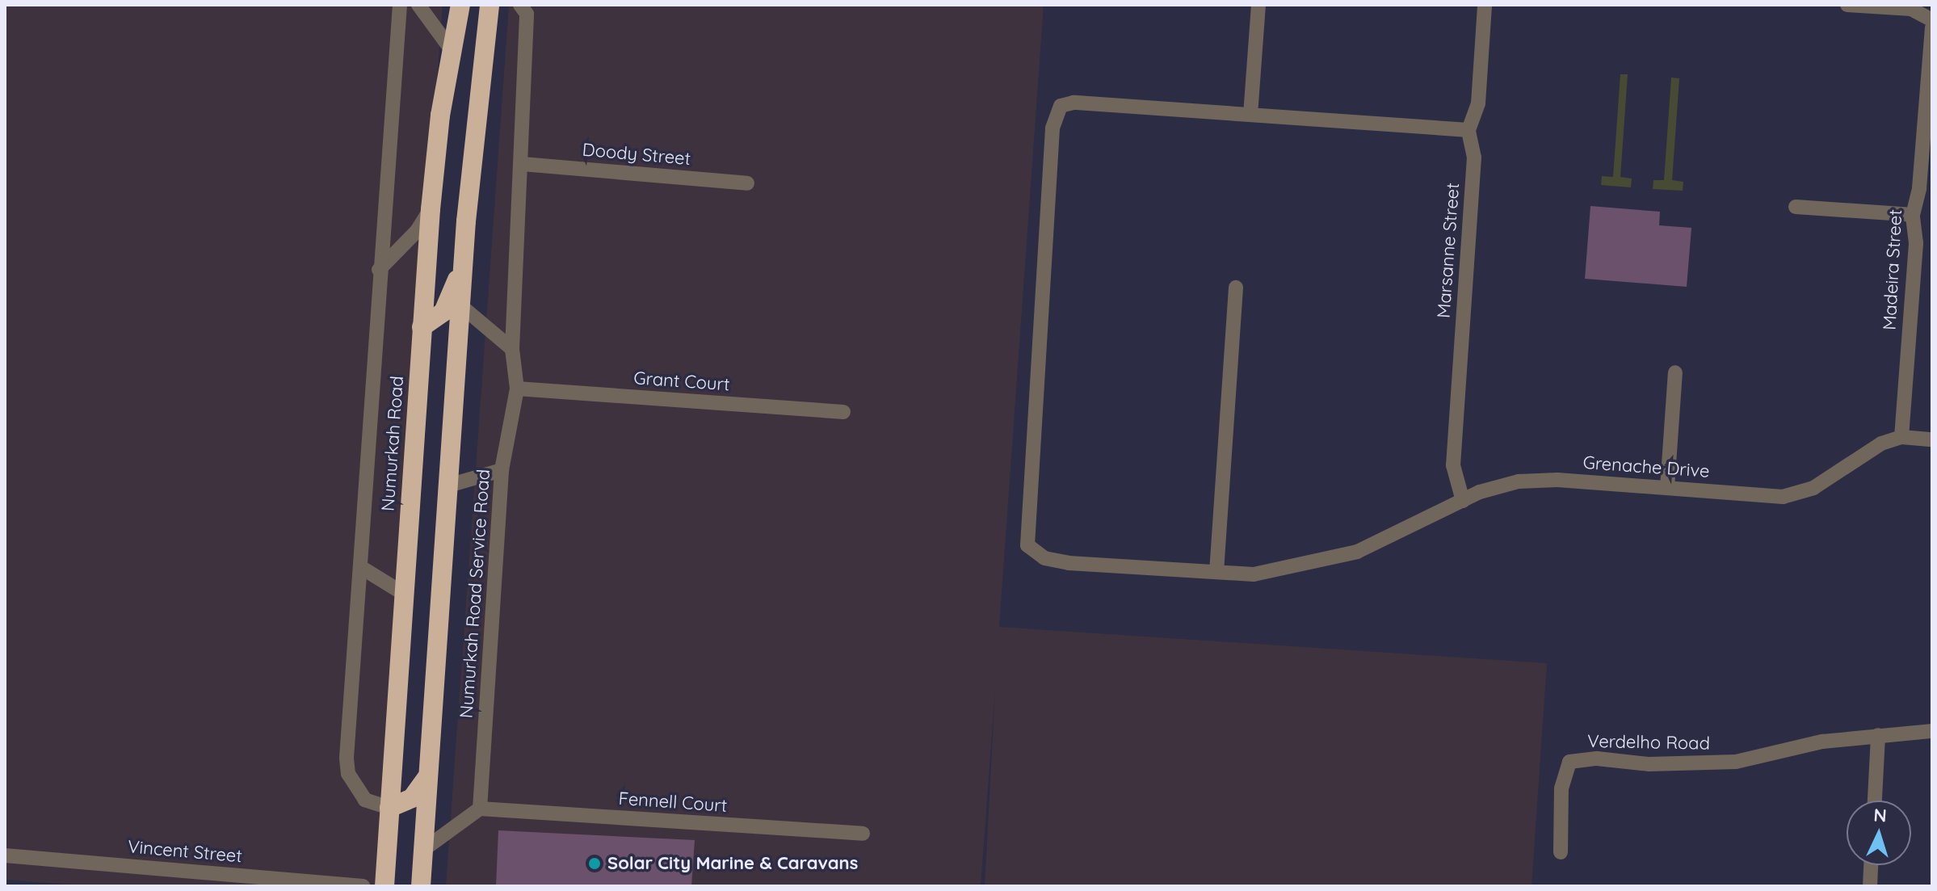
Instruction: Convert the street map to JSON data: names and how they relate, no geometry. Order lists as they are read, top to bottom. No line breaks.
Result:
{"streets":{"highway":["Numurkah Road"],"street":["Doody Street","Marsanne Street","Madeira Street","Grant Court","Grenache Drive","Numurkah Road Service Road","Verdelho Road","Fennell Court","Vincent Street"]},"crossings":[["Doody Street","Numurkah Road Service Road"],["Marsanne Street","Grenache Drive"],["Madeira Street","Grenache Drive"],["Grant Court","Numurkah Road Service Road"],["Numurkah Road Service Road","Fennell Court"]],"places":["Solar City Marine & Caravans"],"north":"top"}
